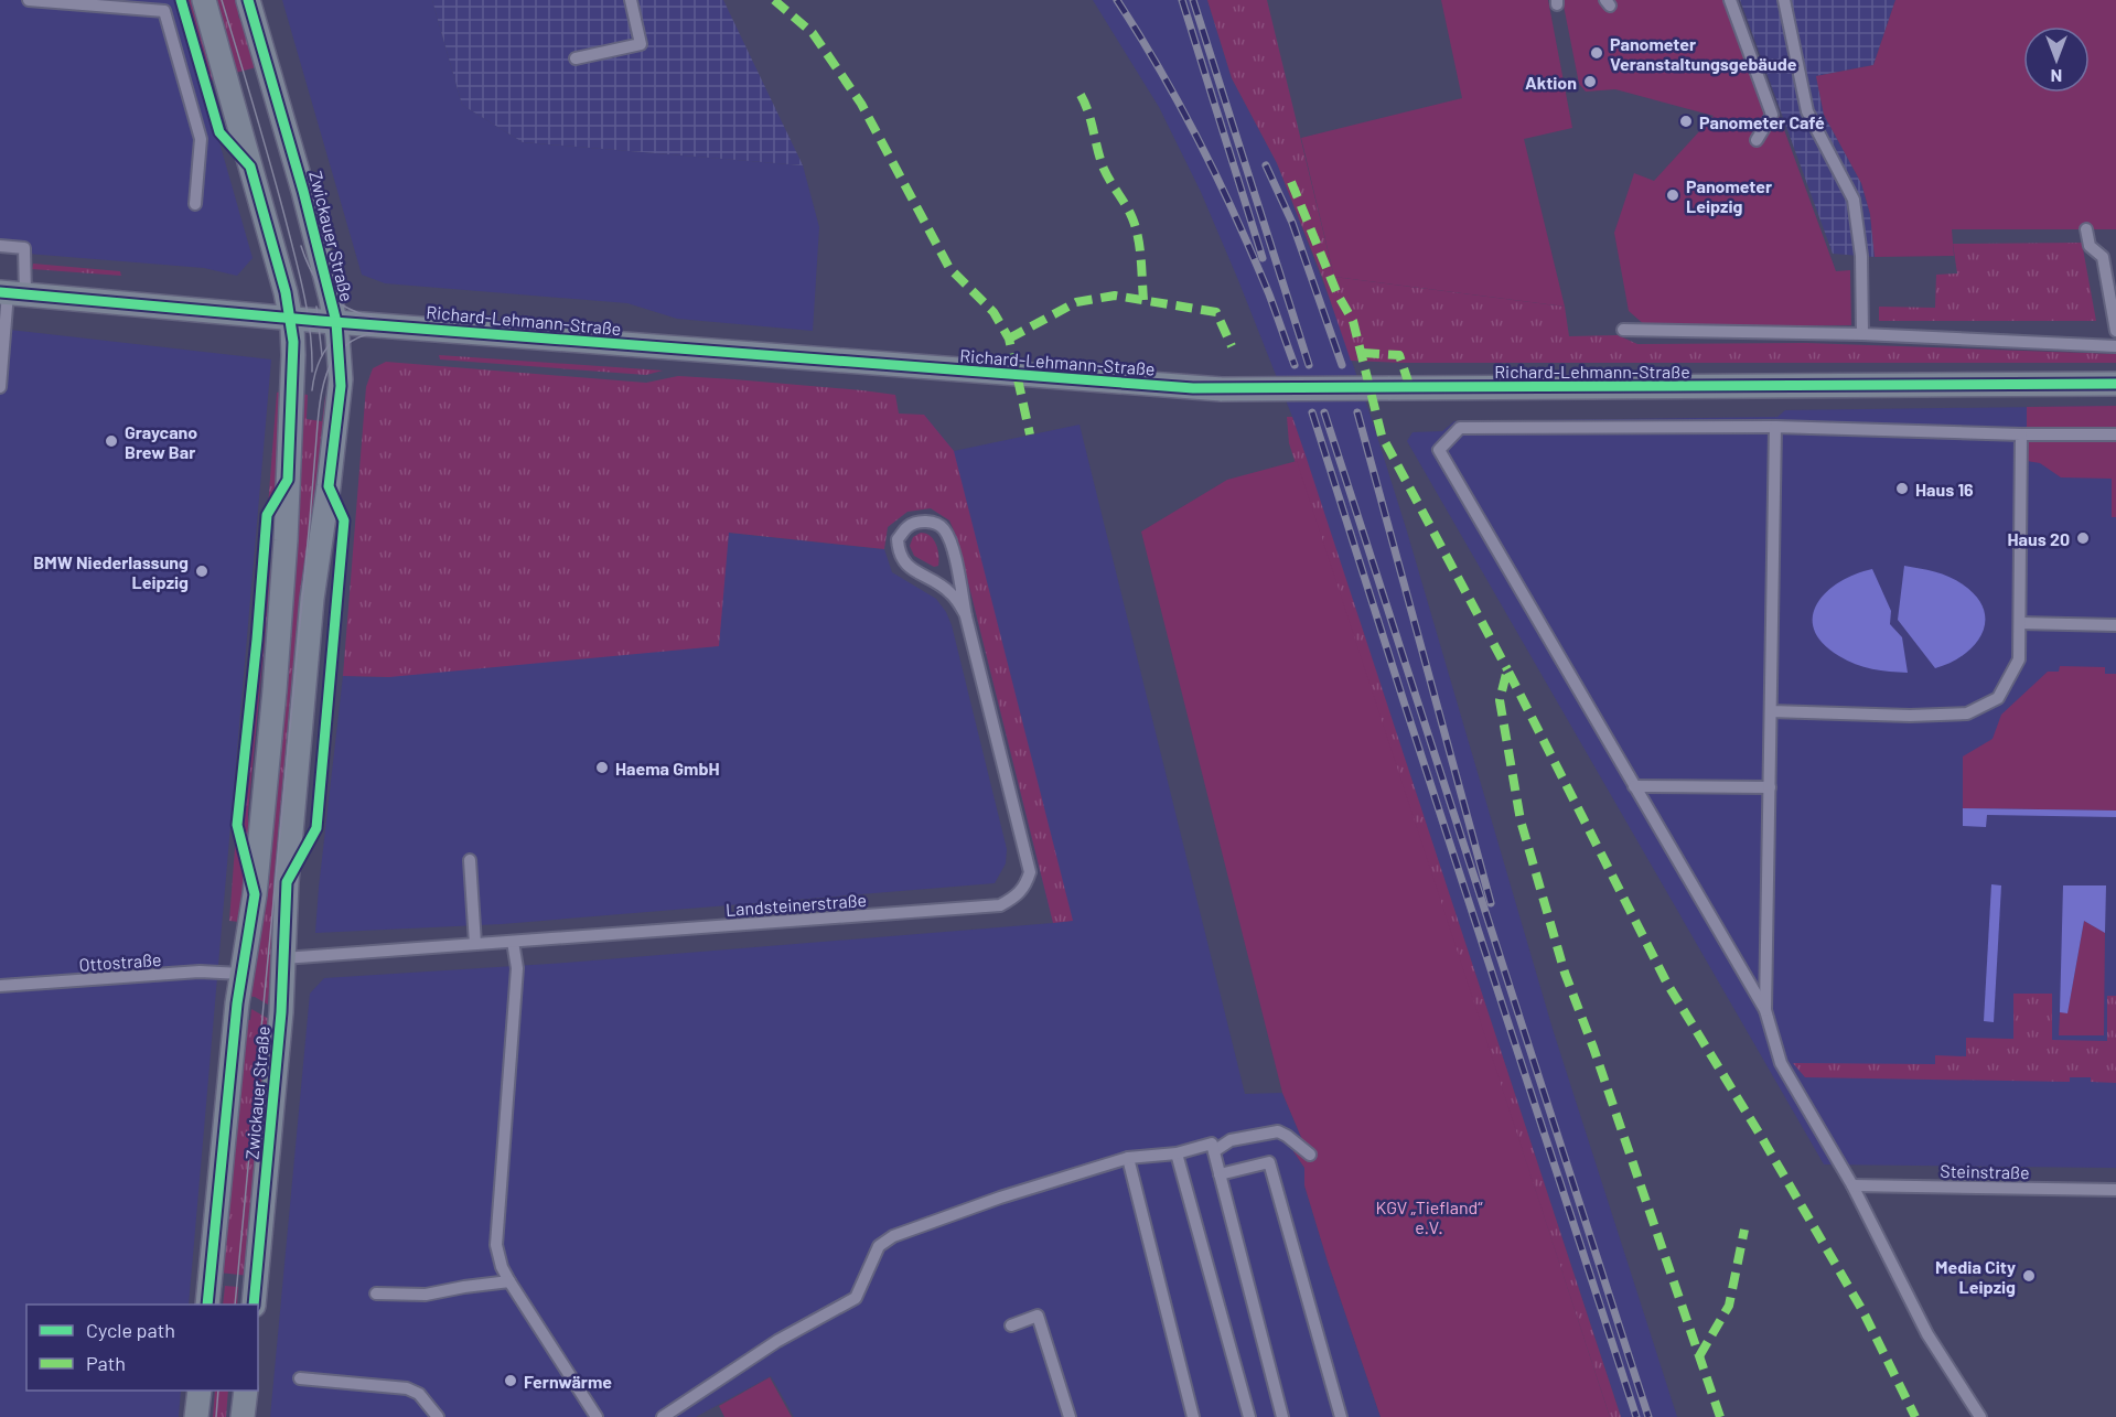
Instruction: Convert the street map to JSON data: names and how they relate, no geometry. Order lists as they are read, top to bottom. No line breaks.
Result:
{"streets":{"main road":["Zwickauer Straße","Richard-Lehmann-Straße"],"street":["Landsteinerstraße","Ottostraße","Steinstraße"]},"crossings":[["Zwickauer Straße","Richard-Lehmann-Straße"],["Zwickauer Straße","Landsteinerstraße"],["Zwickauer Straße","Ottostraße"]],"parks":["KGV „Tiefland“ e.V."],"places":["Panometer Veranstaltungsgebäude","Aktion","Panometer Café","Panometer Leipzig","Graycano Brew Bar","Haus 16","Haus 20","BMW Niederlassung Leipzig","Haema GmbH","Media City Leipzig","Fernwärme"],"legend":["Cycle path","Path"],"north":"bottom"}
